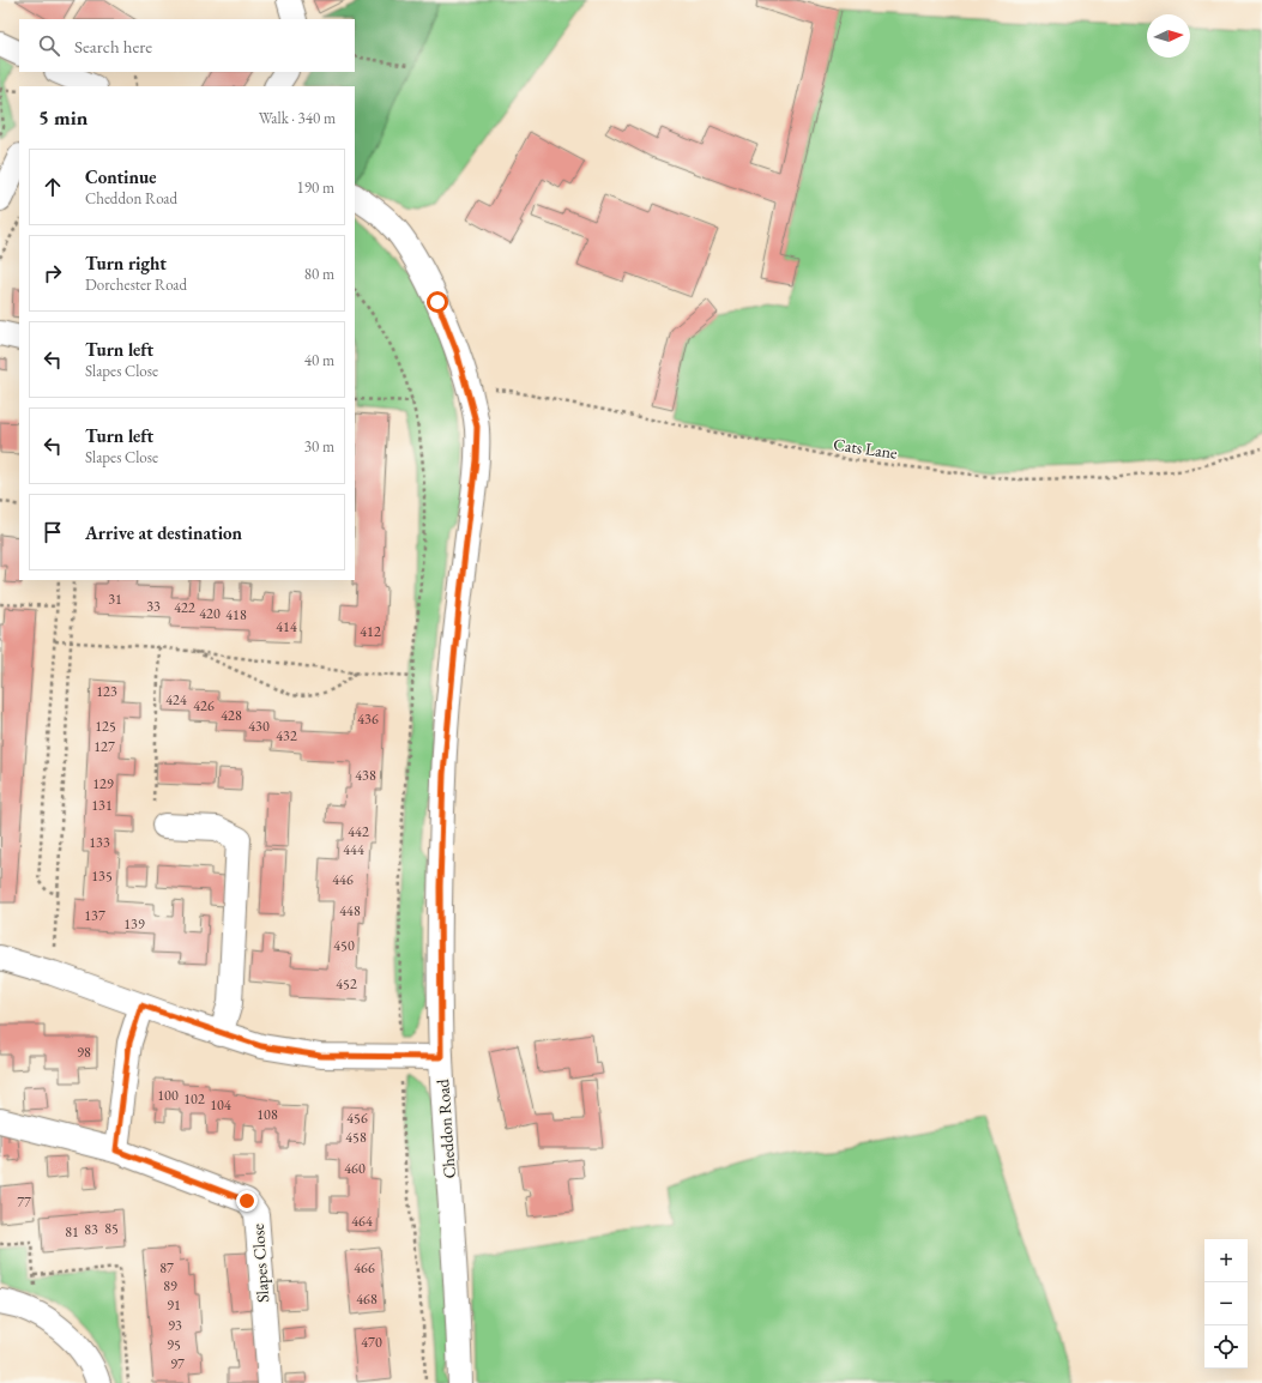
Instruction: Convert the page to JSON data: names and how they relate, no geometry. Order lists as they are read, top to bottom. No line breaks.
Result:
{"streets":{"street":["Cheddon Road","Slapes Close"],"path":["Cats Lane"]},"crossings":[["Cats Lane","Cheddon Road"]],"house_numbers":["31","33","422","420","418","414","412","123","424","426","428","436","125","430","432","127","438","129","131","442","133","444","135","446","448","137","139","450","452","98","100","102","104","108","456","458","460","77","464","85","83","81","87","466","89","468","91","93","470","95","97"],"north":"right","page":{"search":"Search here","heading":["5 min","Walk · 340 m"],"list":[["Continue","Cheddon Road","190 m"],["Turn right","Dorchester Road","80 m"],["Turn left","Slapes Close","40 m"],["Turn left","Slapes Close","30 m"],"Arrive at destination"],"map_buttons":["+","−"]}}
